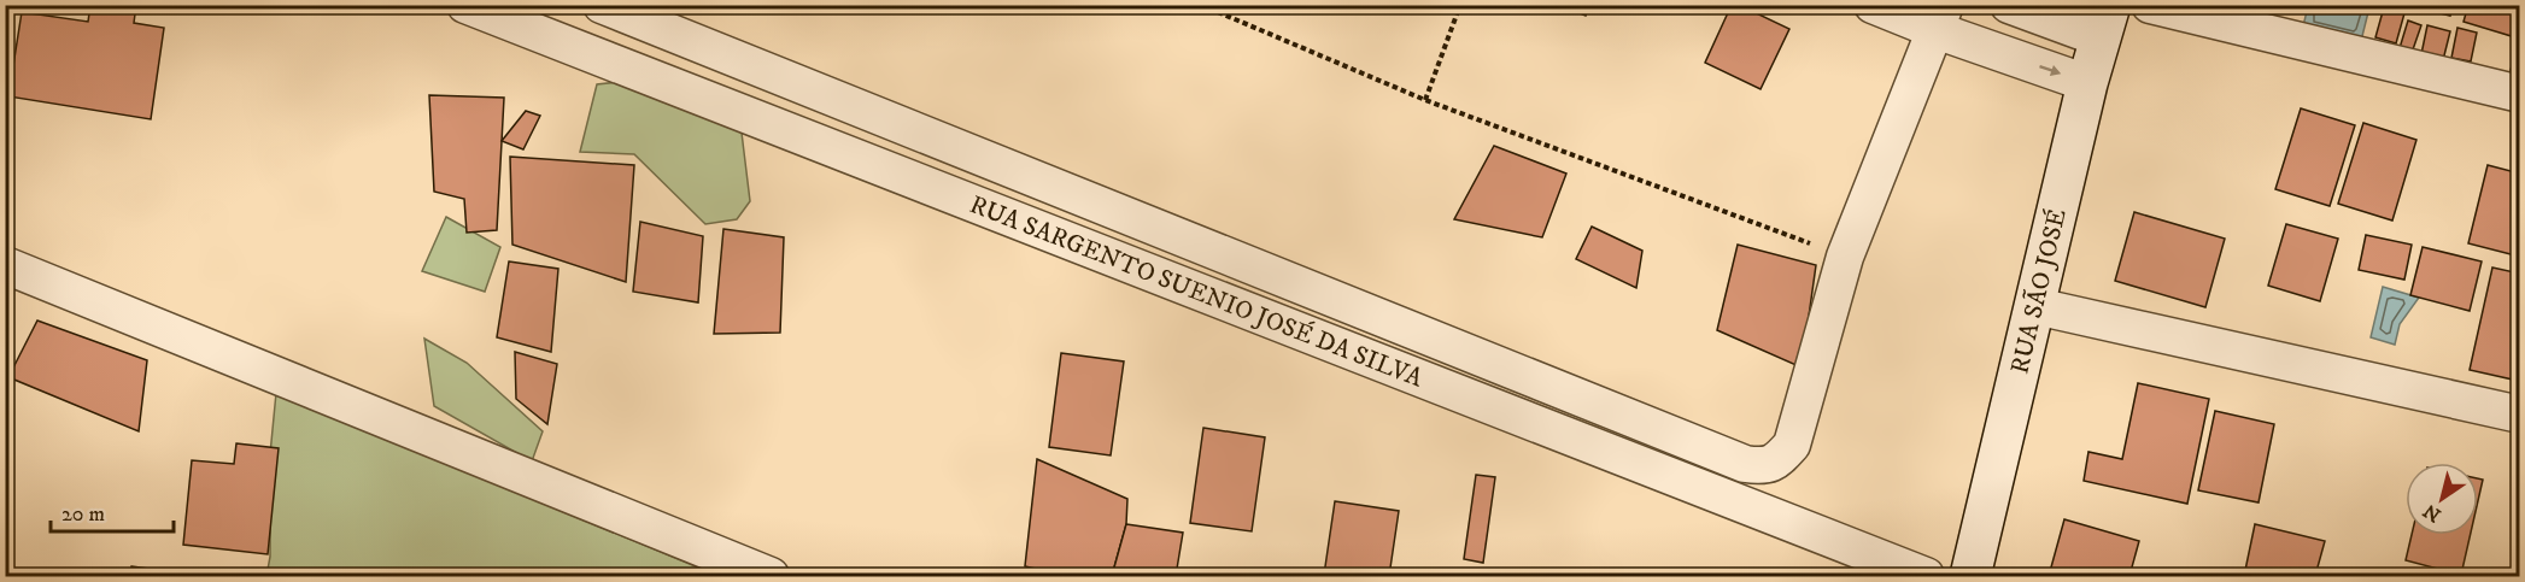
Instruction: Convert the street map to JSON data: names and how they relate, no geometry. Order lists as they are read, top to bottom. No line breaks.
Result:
{"streets":{"main road":["RUA SÃO JOSÉ"],"street":["RUA SARGENTO SUENIO JOSÉ DA SILVA"]},"scale_bar":"20 m","north":"bottom left"}
